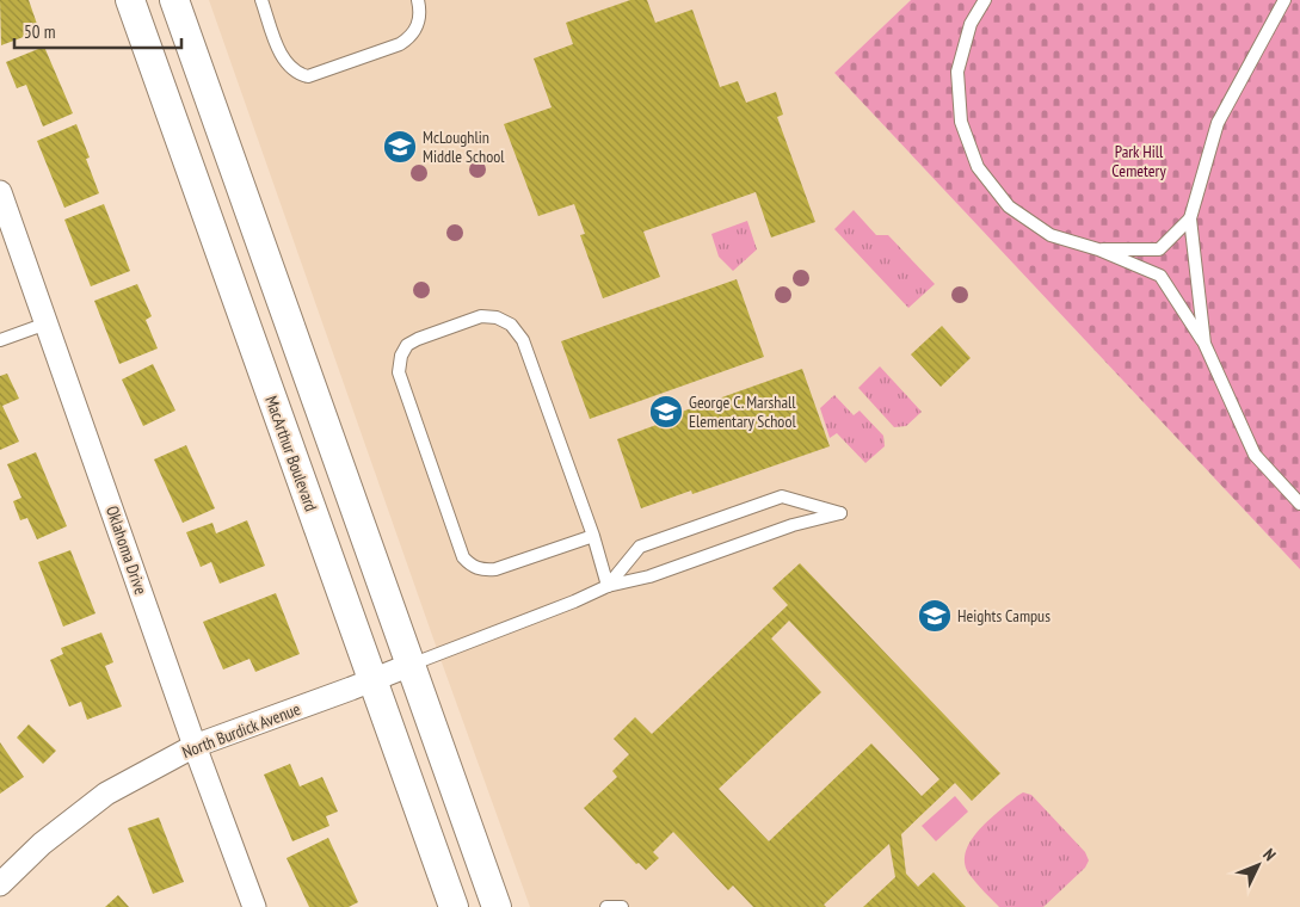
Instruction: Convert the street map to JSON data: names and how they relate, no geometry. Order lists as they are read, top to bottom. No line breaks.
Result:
{"streets":{"street":["MacArthur Boulevard","Oklahoma Drive","North Burdick Avenue"]},"crossings":[["MacArthur Boulevard","North Burdick Avenue"],["Oklahoma Drive","North Burdick Avenue"]],"parks":["Park Hill Cemetery"],"places":{"school or university":["McLoughlin Middle School","George C. Marshall Elementary School","Heights Campus"]},"scale_bar":"50 m","north":"top right"}
